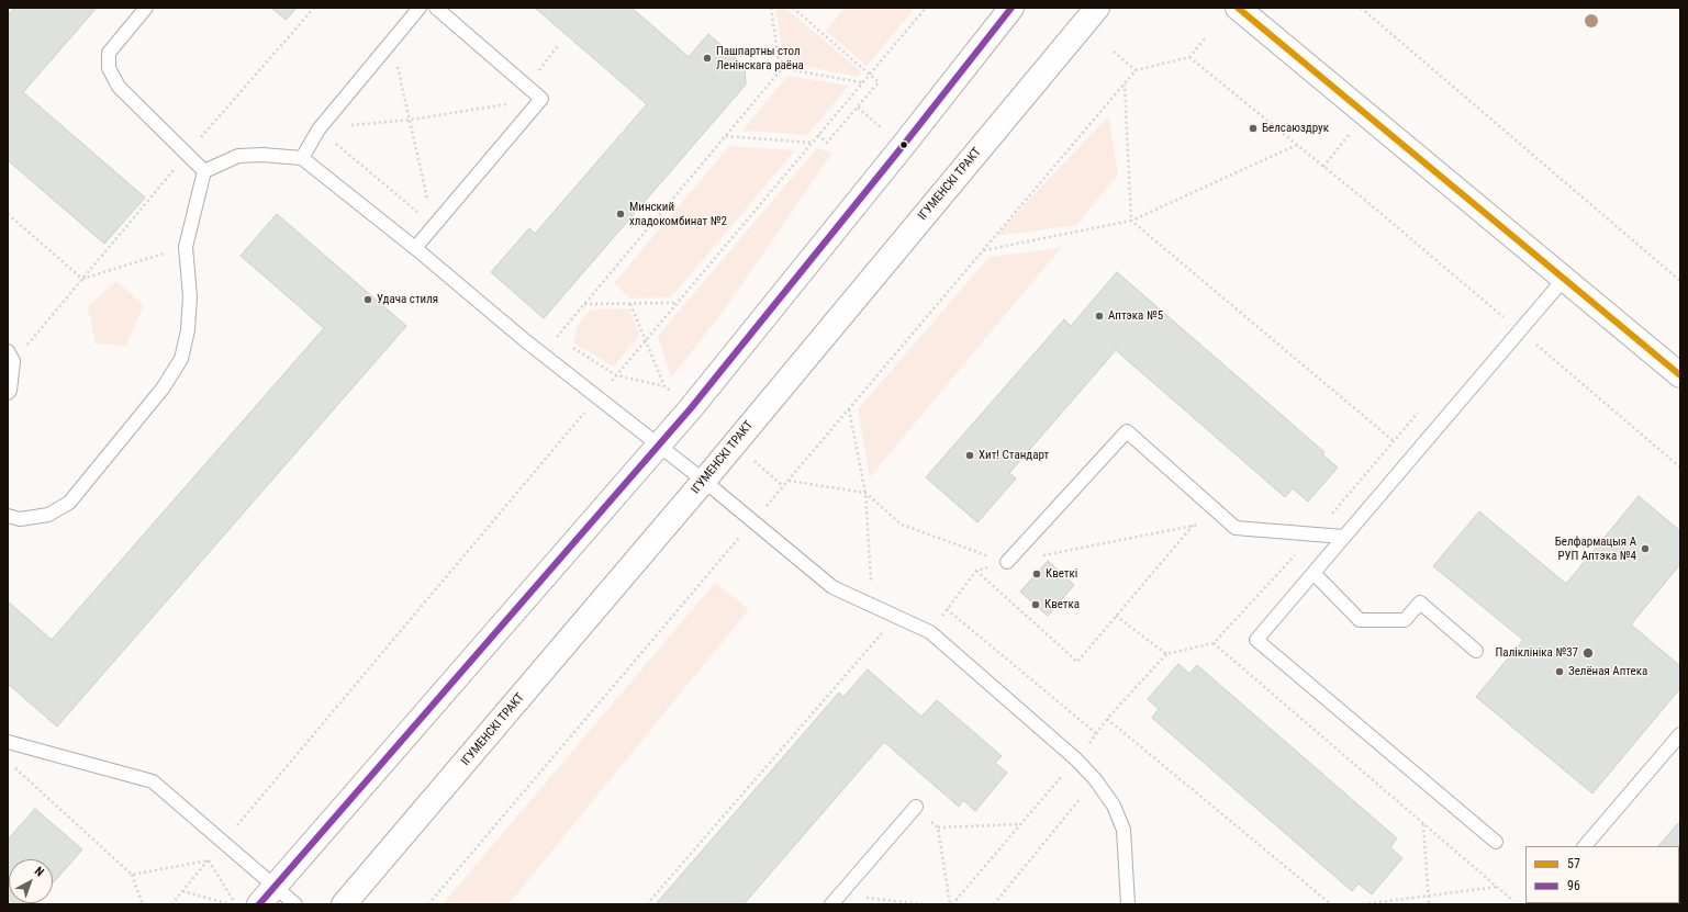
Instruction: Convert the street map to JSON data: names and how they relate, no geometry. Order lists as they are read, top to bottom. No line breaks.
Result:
{"streets":{"main road":["ІГУМЕНСКІ ТРАКТ"]},"places":["Пашпартны стол Ленінскага раёна","Белсаюздрук","Минский хладокомбинат №2","Удача стиля","Аптэка №5","Хит! Стандарт","Белфармацыя А РУП Аптэка №4","Кветкі","Кветка","Паліклініка №37","Зелёная Аптека"],"lines":["transit line 57","transit line 96"],"legend":["57","96"],"north":"top right"}
